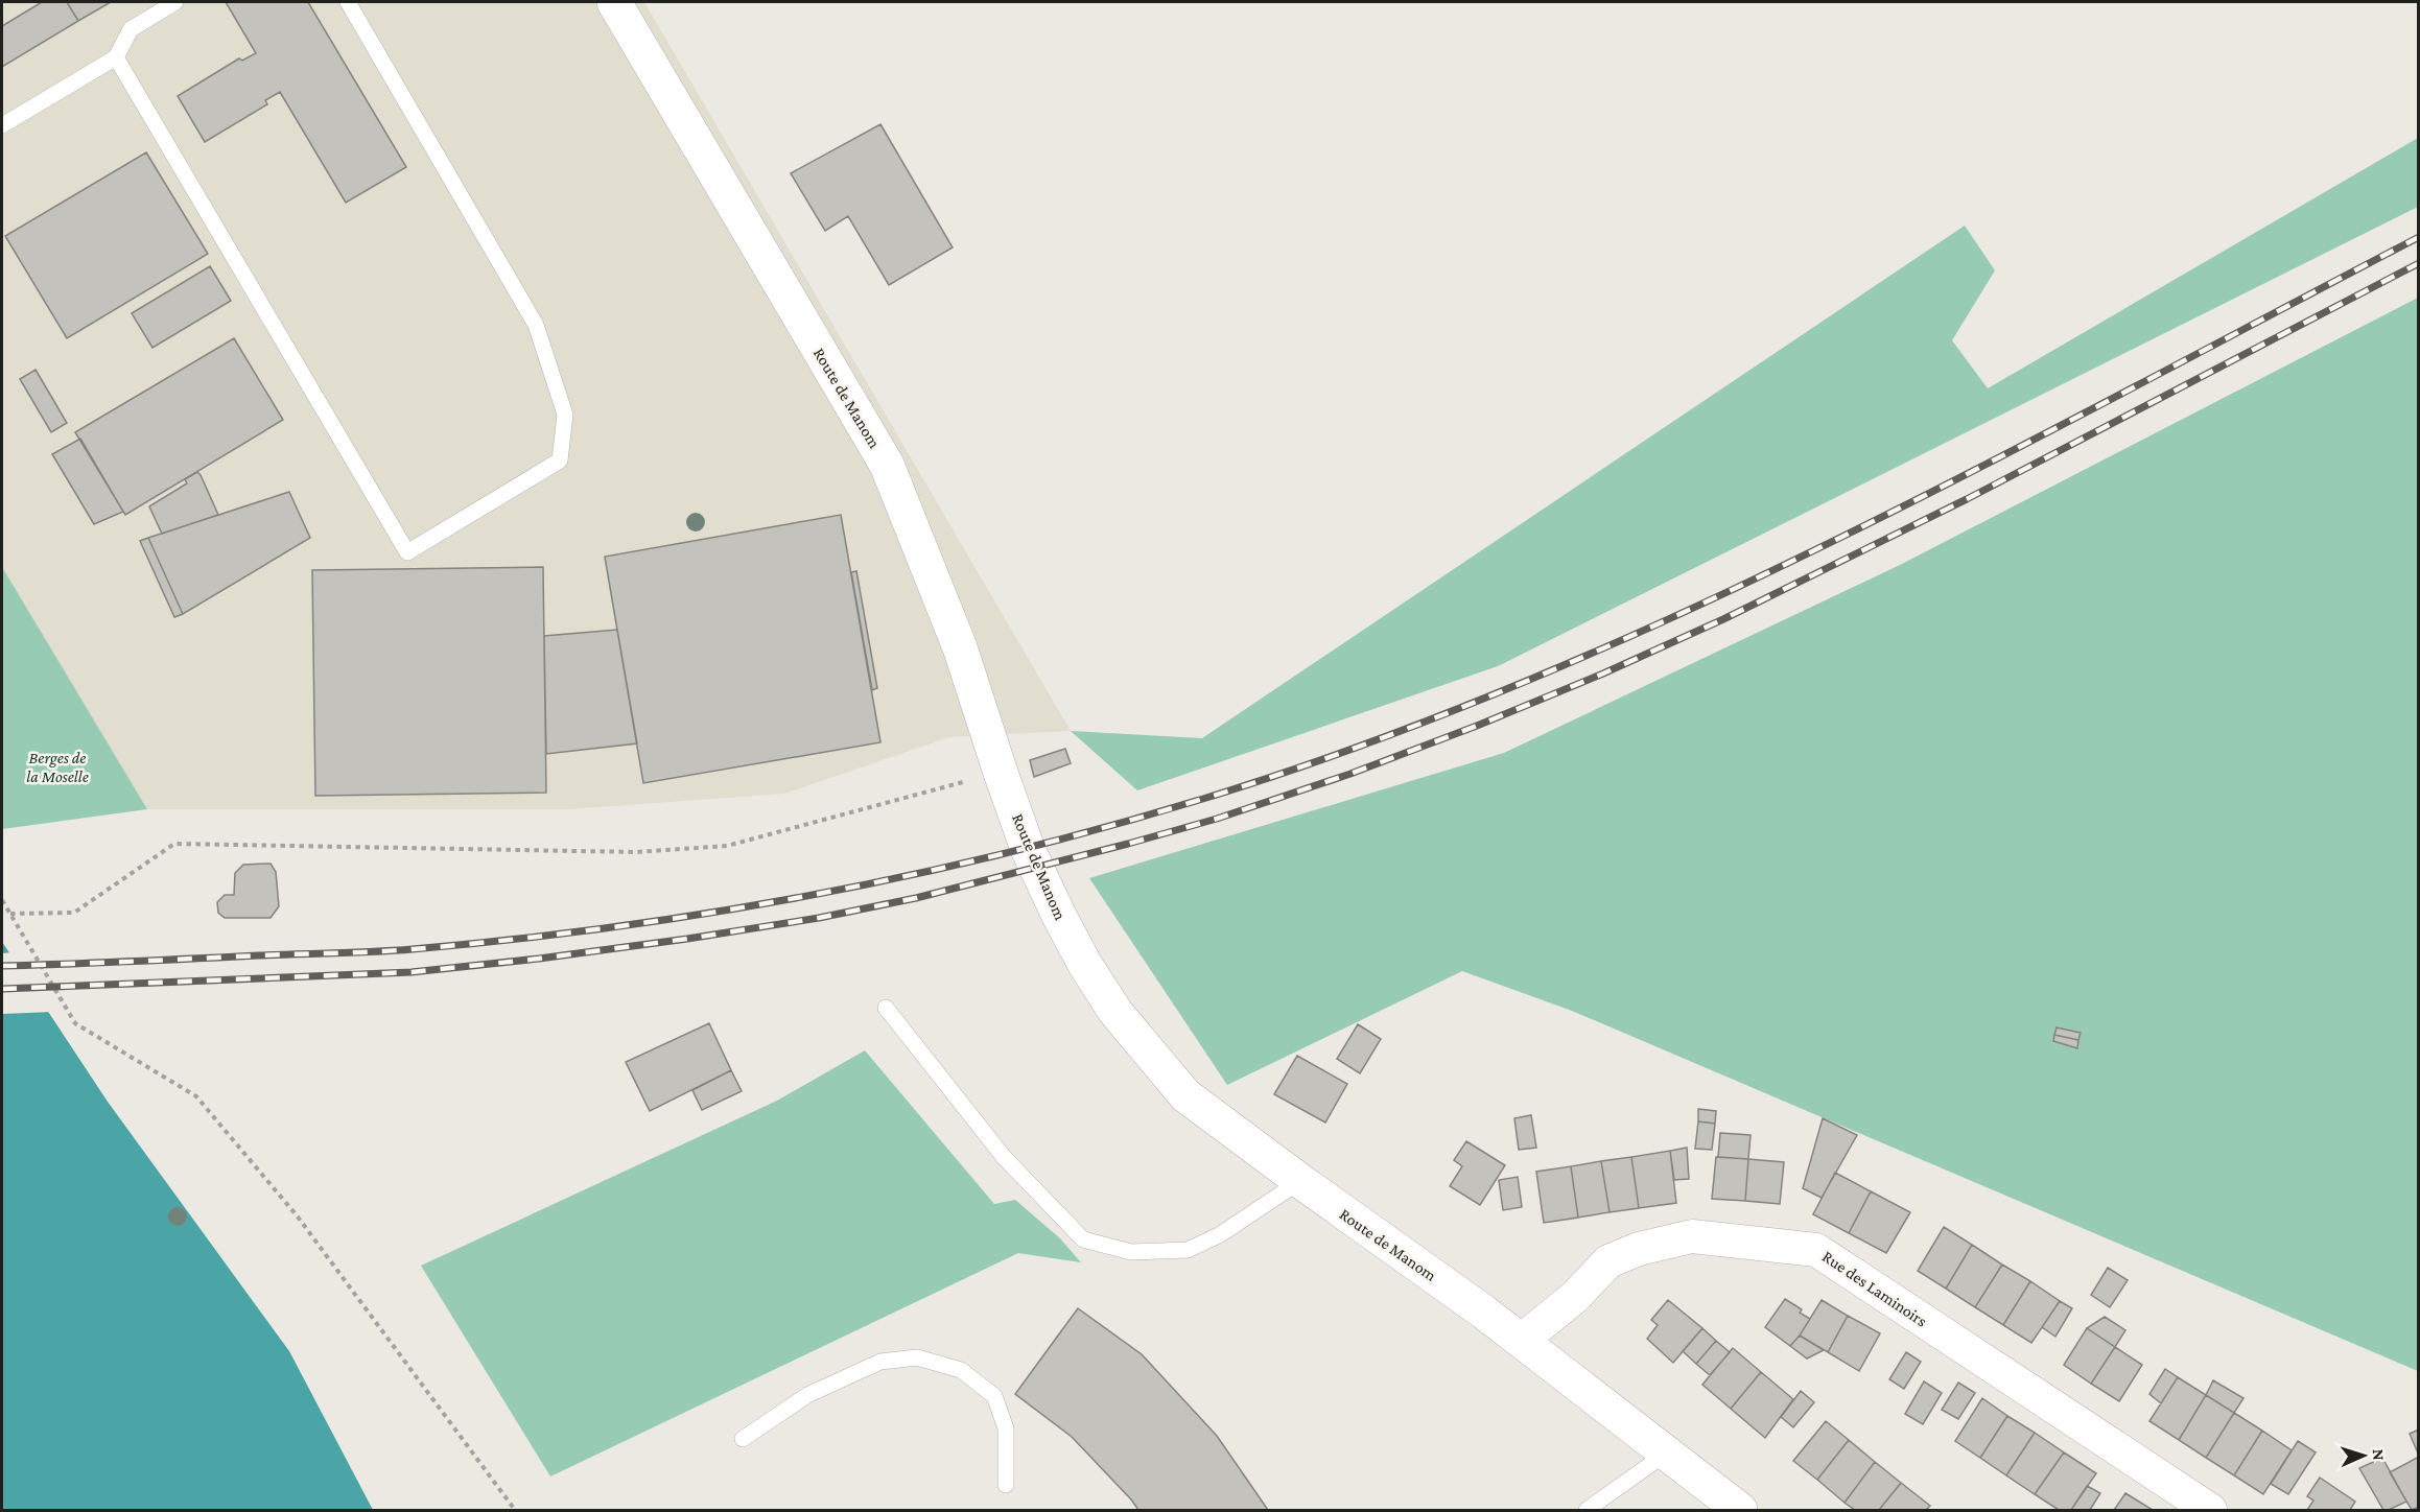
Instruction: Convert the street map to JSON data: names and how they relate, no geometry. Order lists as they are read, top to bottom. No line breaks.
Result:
{"streets":{"street":["Route de Manom","Rue des Laminoirs"]},"crossings":[["Route de Manom","Rue des Laminoirs"]],"parks":["Berges de la Moselle"],"north":"right"}
